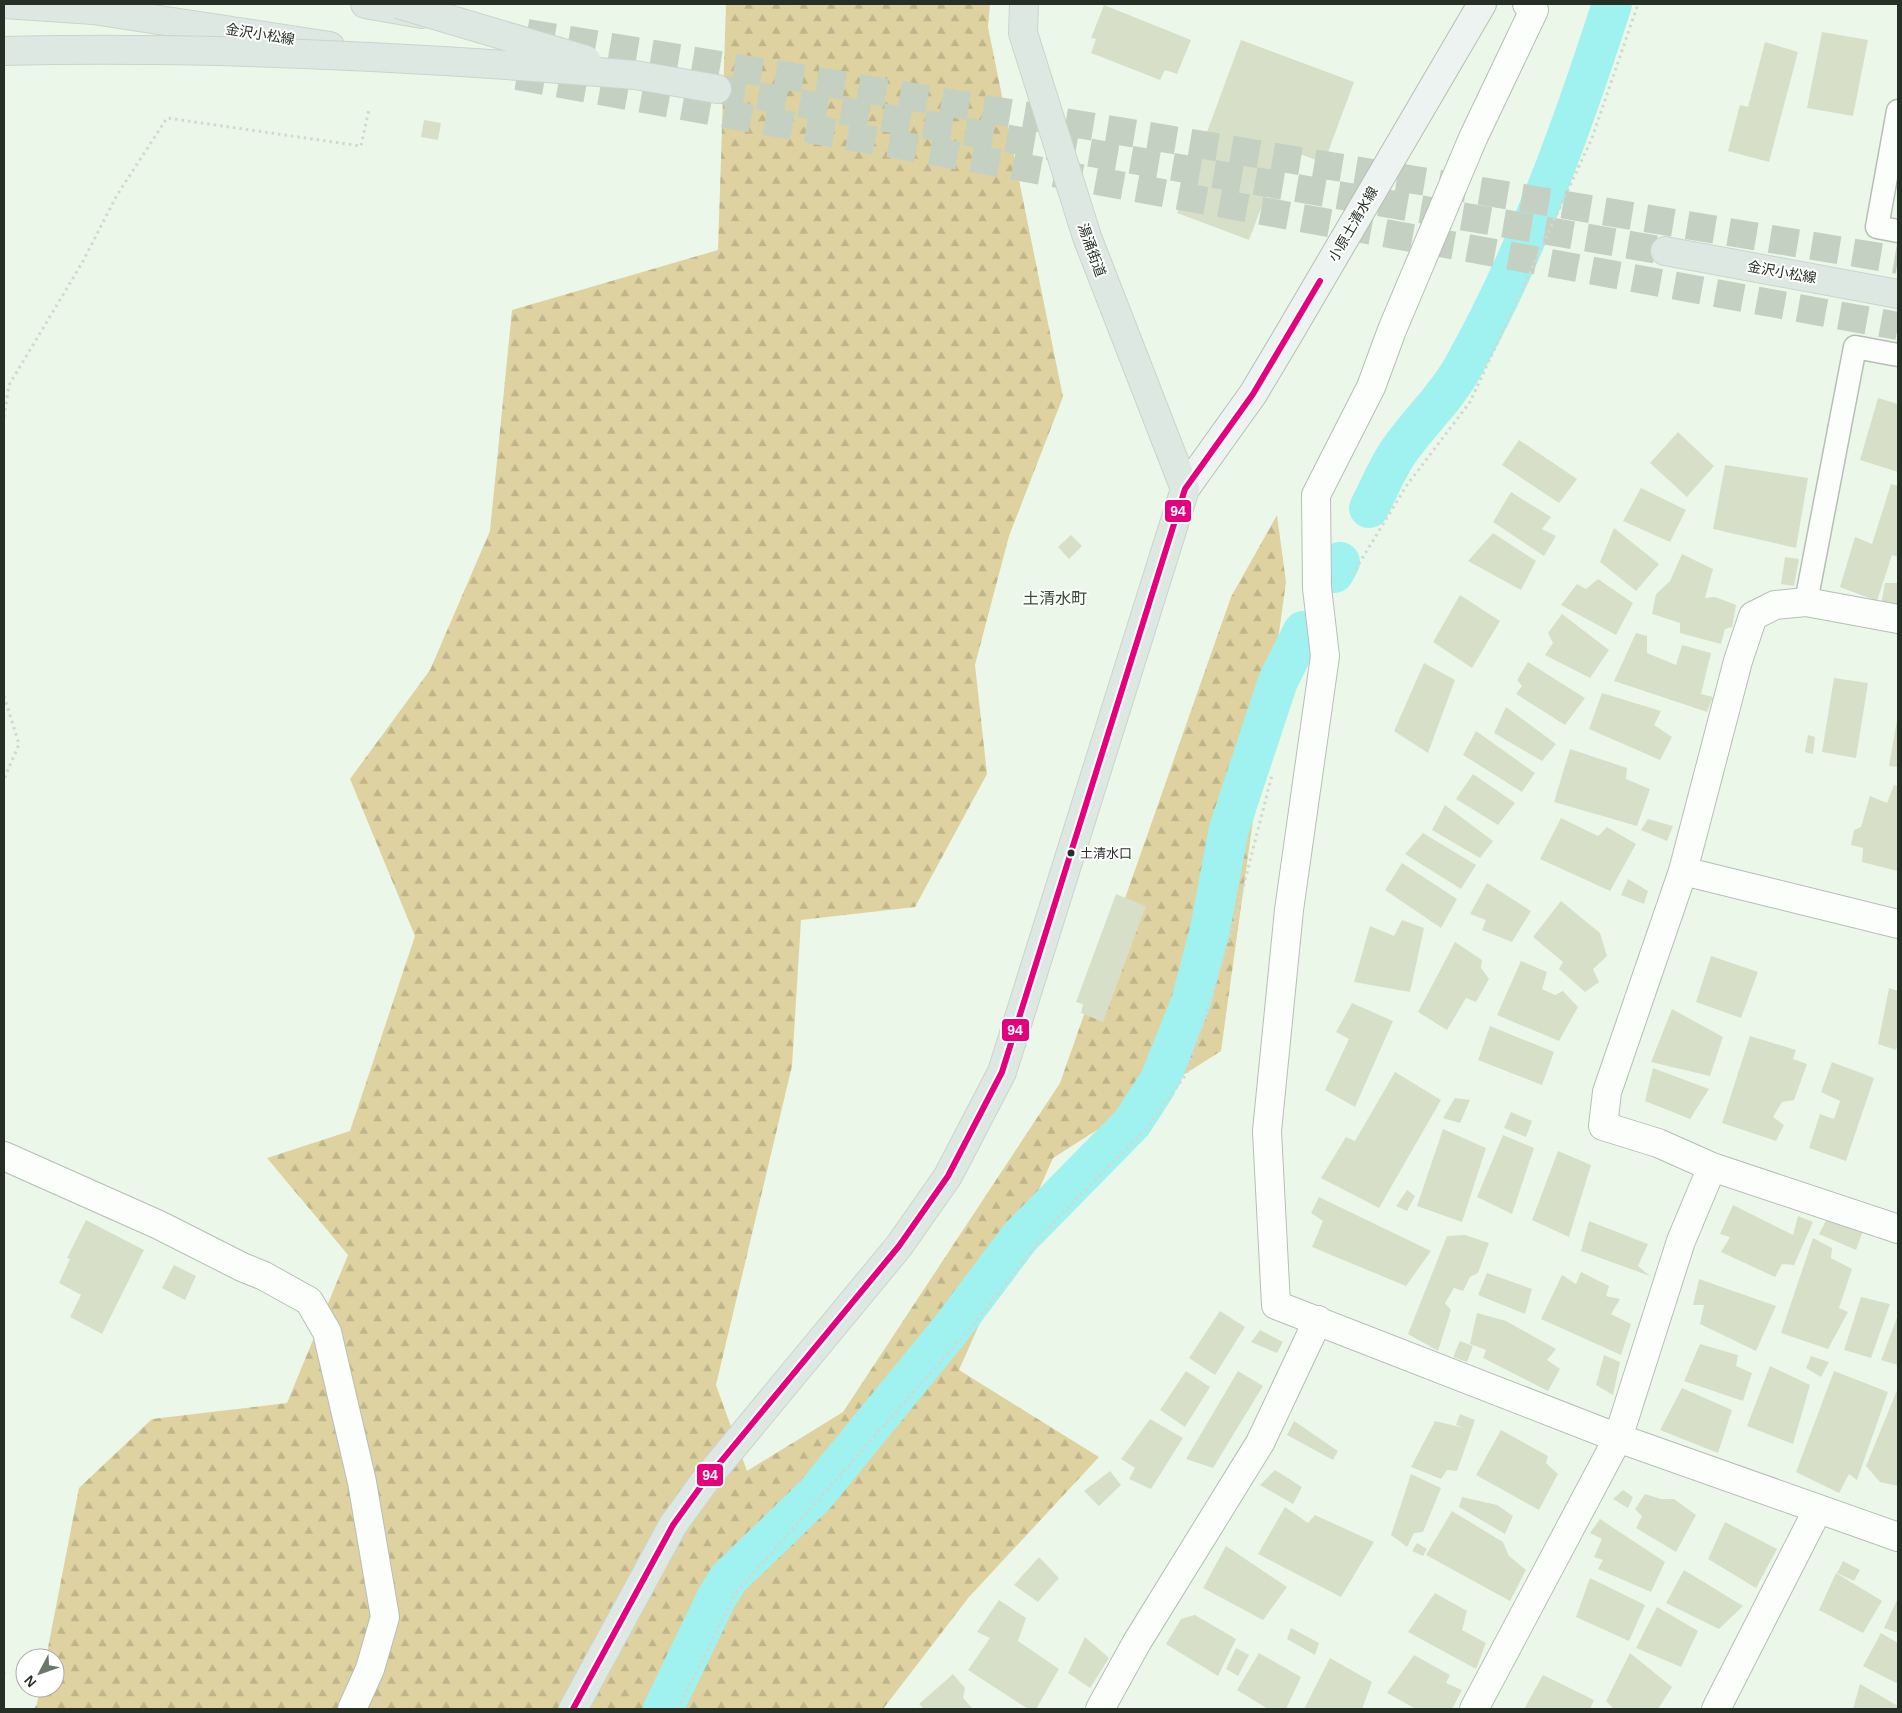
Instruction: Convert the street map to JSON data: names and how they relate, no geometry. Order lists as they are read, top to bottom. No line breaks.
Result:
{"streets":{"main road":["金沢小松線","小原土清水線","湯涌街道"]},"crossings":[["小原土清水線","湯涌街道"]],"districts":["土清水町"],"places":["土清水口"],"lines":["transit line 94"],"north":"bottom left"}
